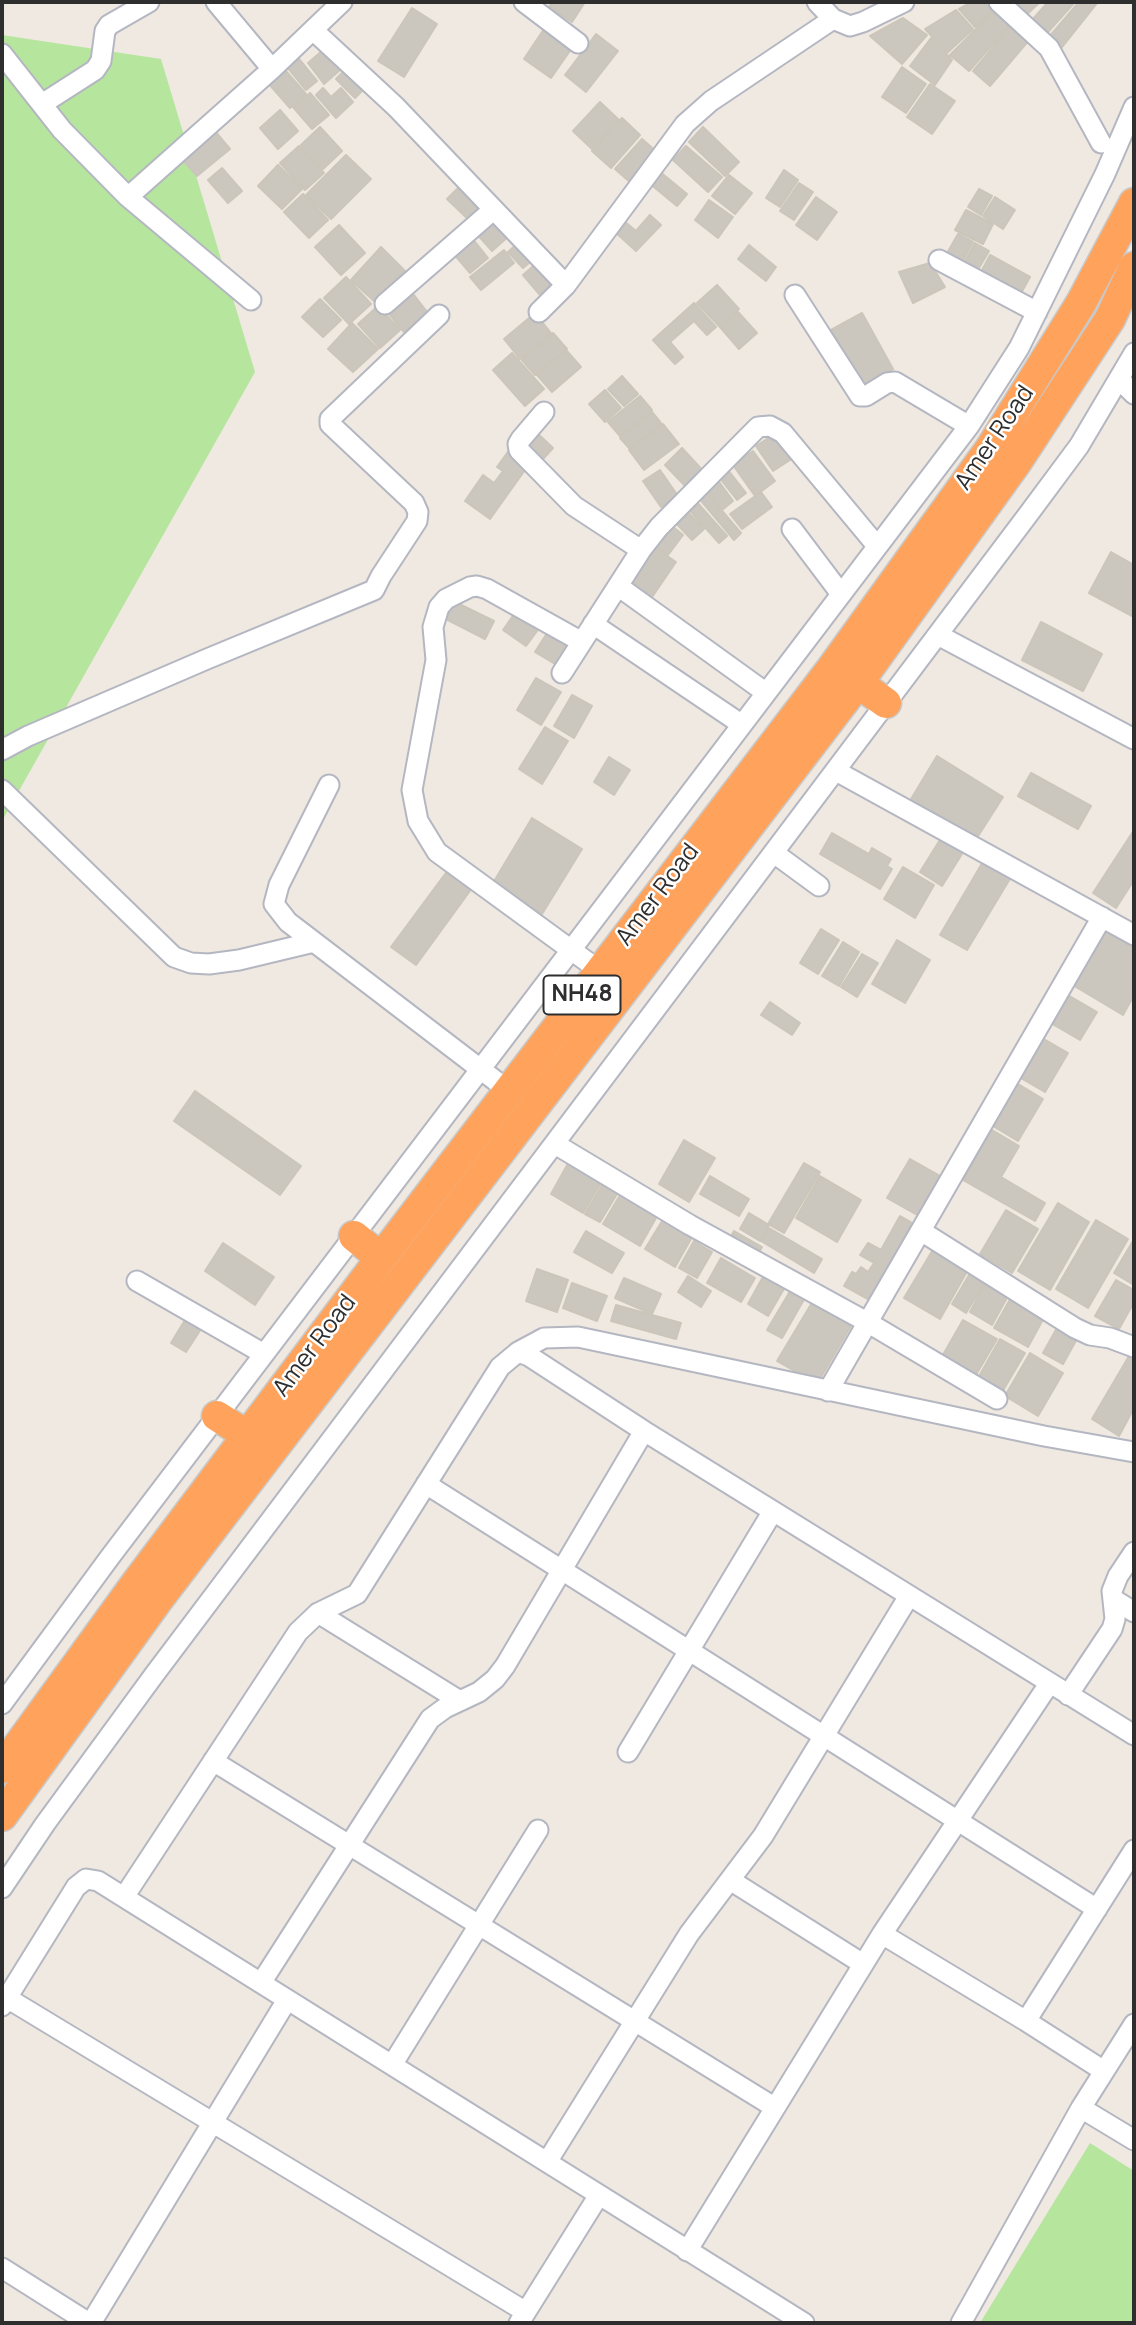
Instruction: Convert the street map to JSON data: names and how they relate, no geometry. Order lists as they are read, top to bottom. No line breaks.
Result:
{"streets":{"highway":["Amer Road","NH48"]}}
